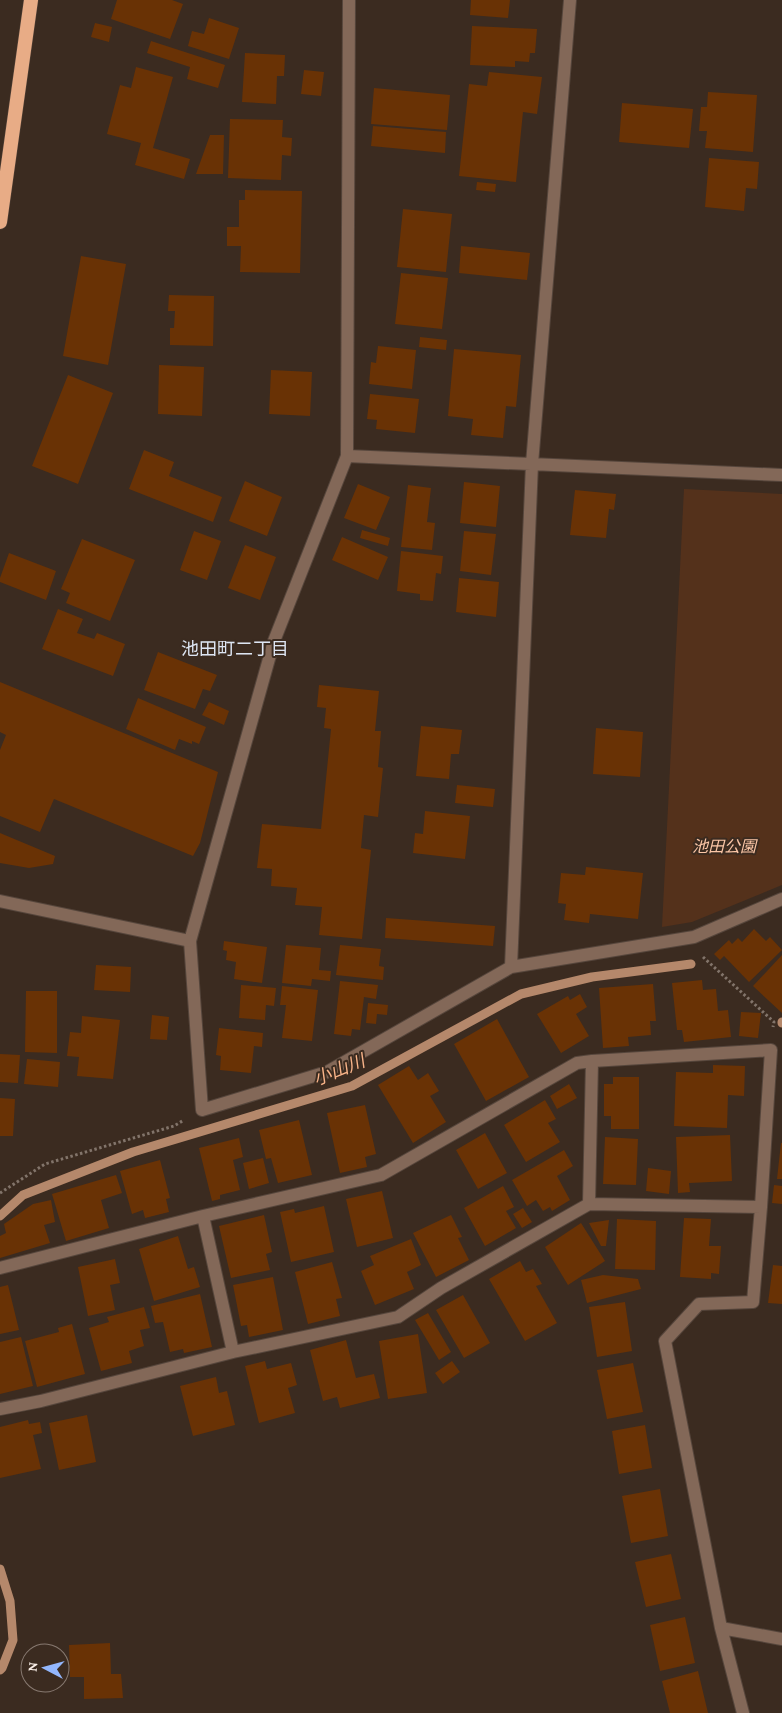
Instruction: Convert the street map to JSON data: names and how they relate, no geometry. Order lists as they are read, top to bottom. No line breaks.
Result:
{"districts":["池田町二丁目"],"water":["小山川"],"parks":["池田公園"],"north":"left"}
